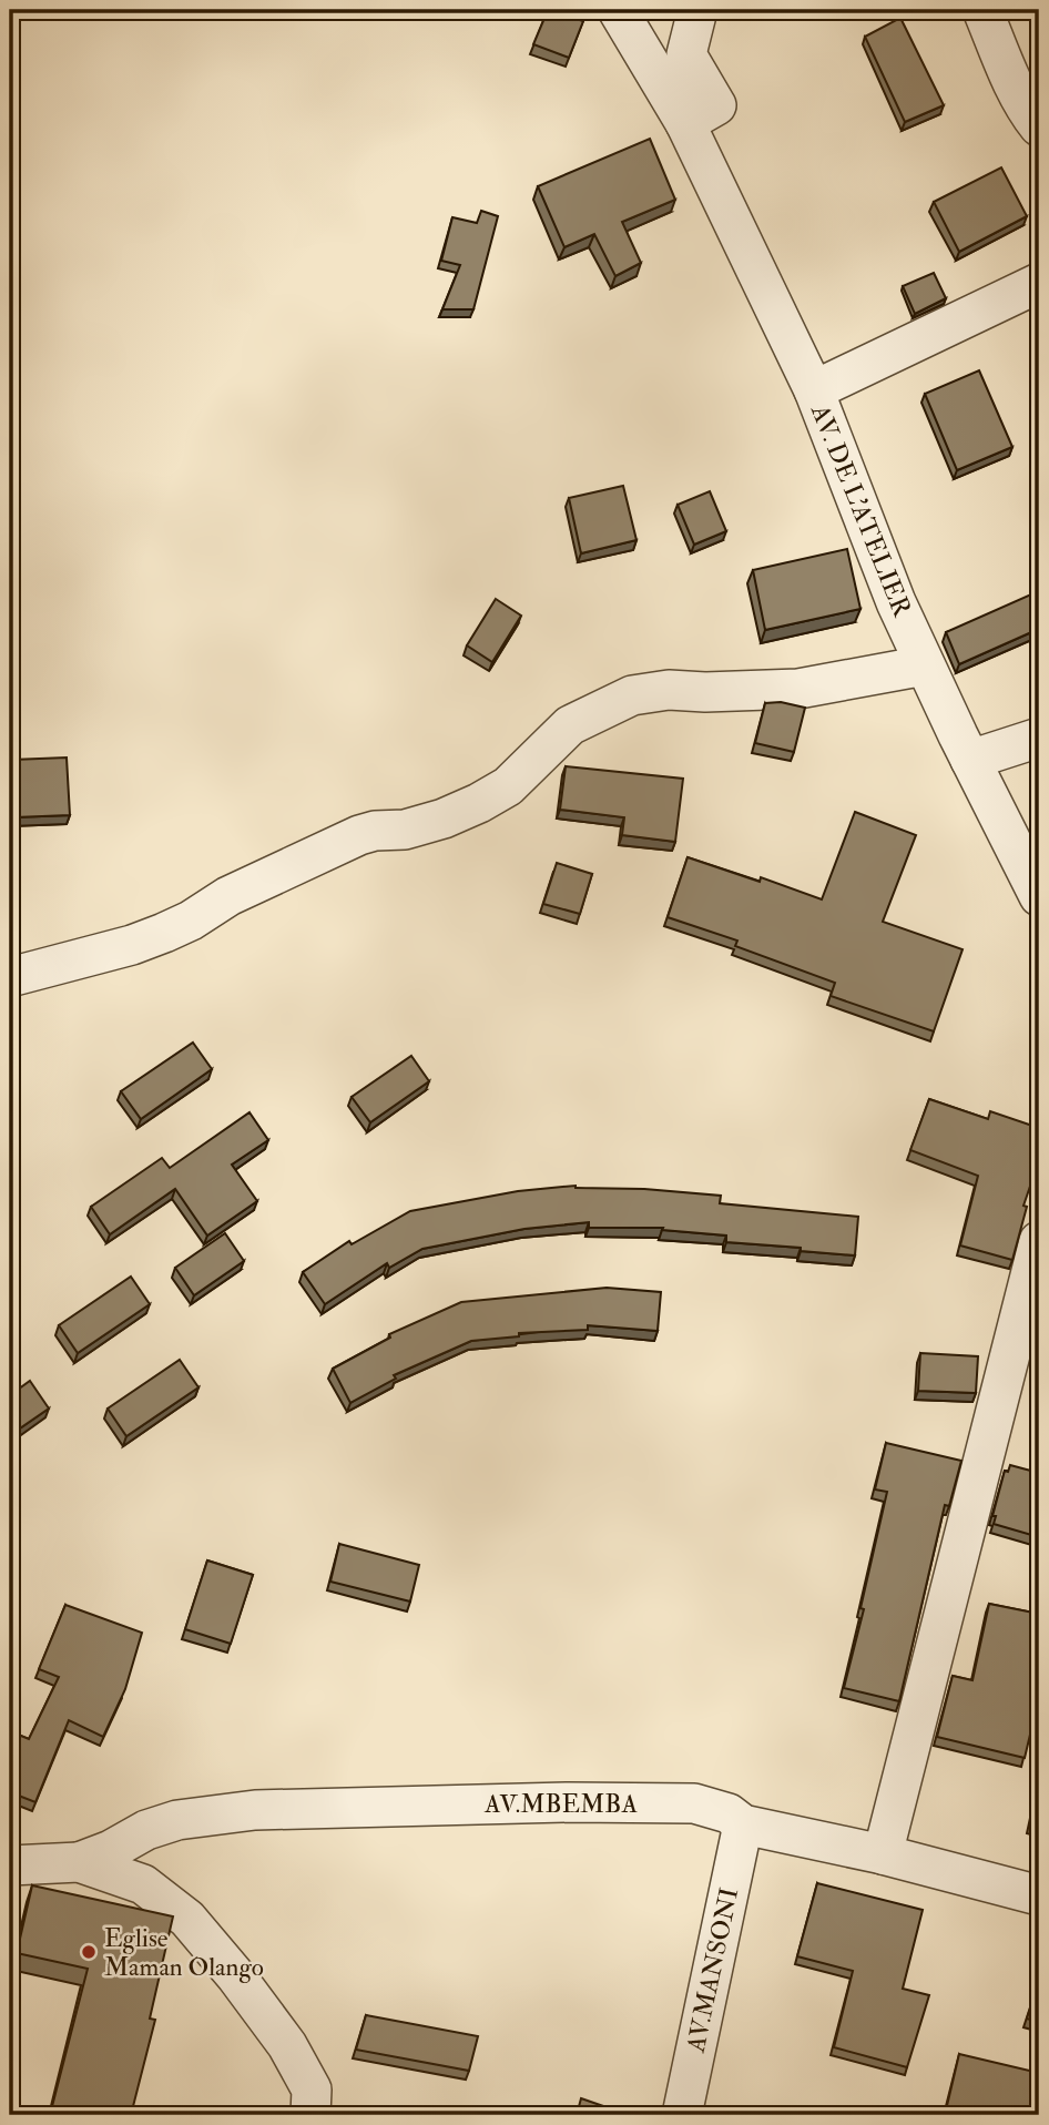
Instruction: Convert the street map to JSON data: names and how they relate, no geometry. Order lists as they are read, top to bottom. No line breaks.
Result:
{"streets":{"street":["AV. DE L'ATELIER","AV.MBEMBA","AV.MANSONI"]},"crossings":[["AV.MBEMBA","AV.MANSONI"]],"places":["Eglise Maman Olango"]}
